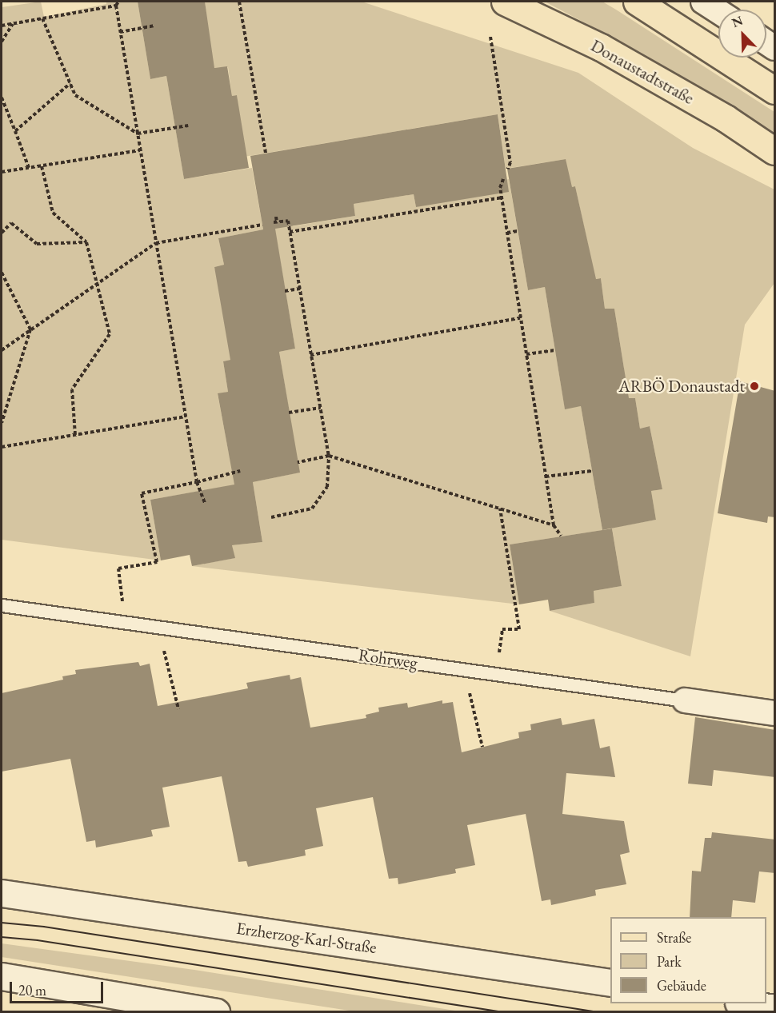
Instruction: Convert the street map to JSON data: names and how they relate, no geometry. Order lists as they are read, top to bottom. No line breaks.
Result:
{"streets":{"main road":["Donaustadtstraße","Erzherzog-Karl-Straße"],"street":["Rohrweg"]},"places":["ARBÖ Donaustadt"],"legend":["Straße","Park","Gebäude"],"scale_bar":"20 m","north":"top left"}
